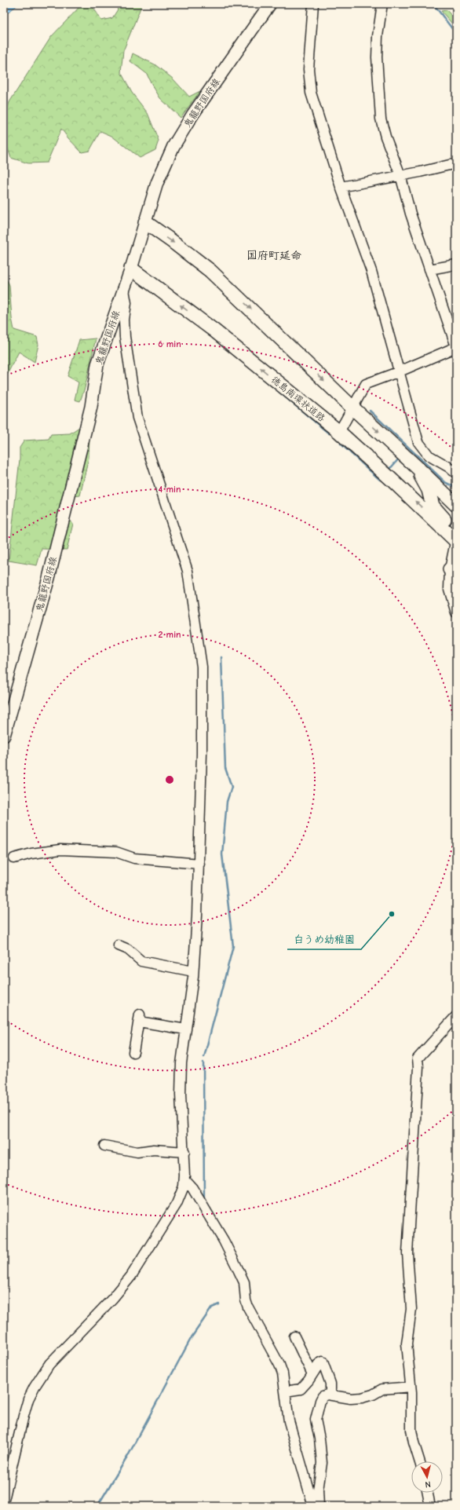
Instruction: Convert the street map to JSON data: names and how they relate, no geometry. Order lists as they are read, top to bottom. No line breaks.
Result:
{"streets":{"highway":["徳島南環状道路"],"main road":["鬼籠野国府線"]},"crossings":[["鬼籠野国府線","徳島南環状道路"]],"districts":["国府町延命"],"places":["白うめ幼稚園"],"north":"bottom","rings":["6 min","4 min","2 min"]}
